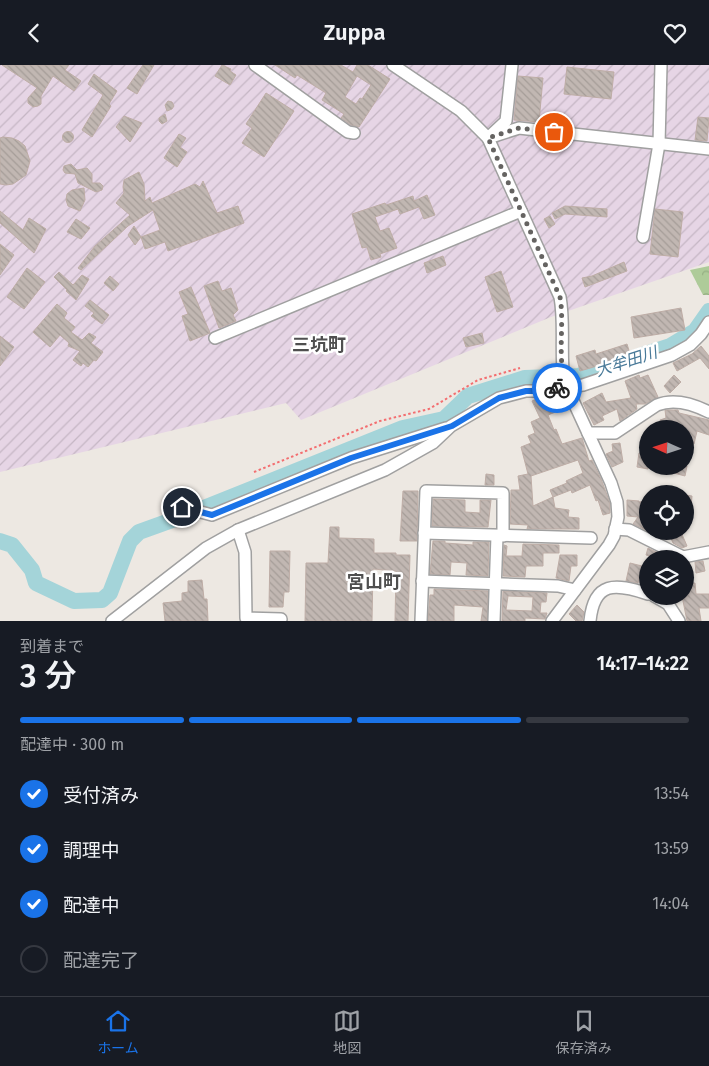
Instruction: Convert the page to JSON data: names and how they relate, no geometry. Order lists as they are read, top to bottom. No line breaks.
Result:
{"districts":["三坑町","宮山町"],"water":["大牟田川"],"north":"left","page":{"header":"Zuppa","heading":["3 分","到着まで","14:17–14:22"],"bar":"配達中 · 300 m","list":[["受付済み","13:54"],["調理中","13:59"],["配達中","14:04"],"配達完了"],"tabs":["ホーム","地図","保存済み"]}}
